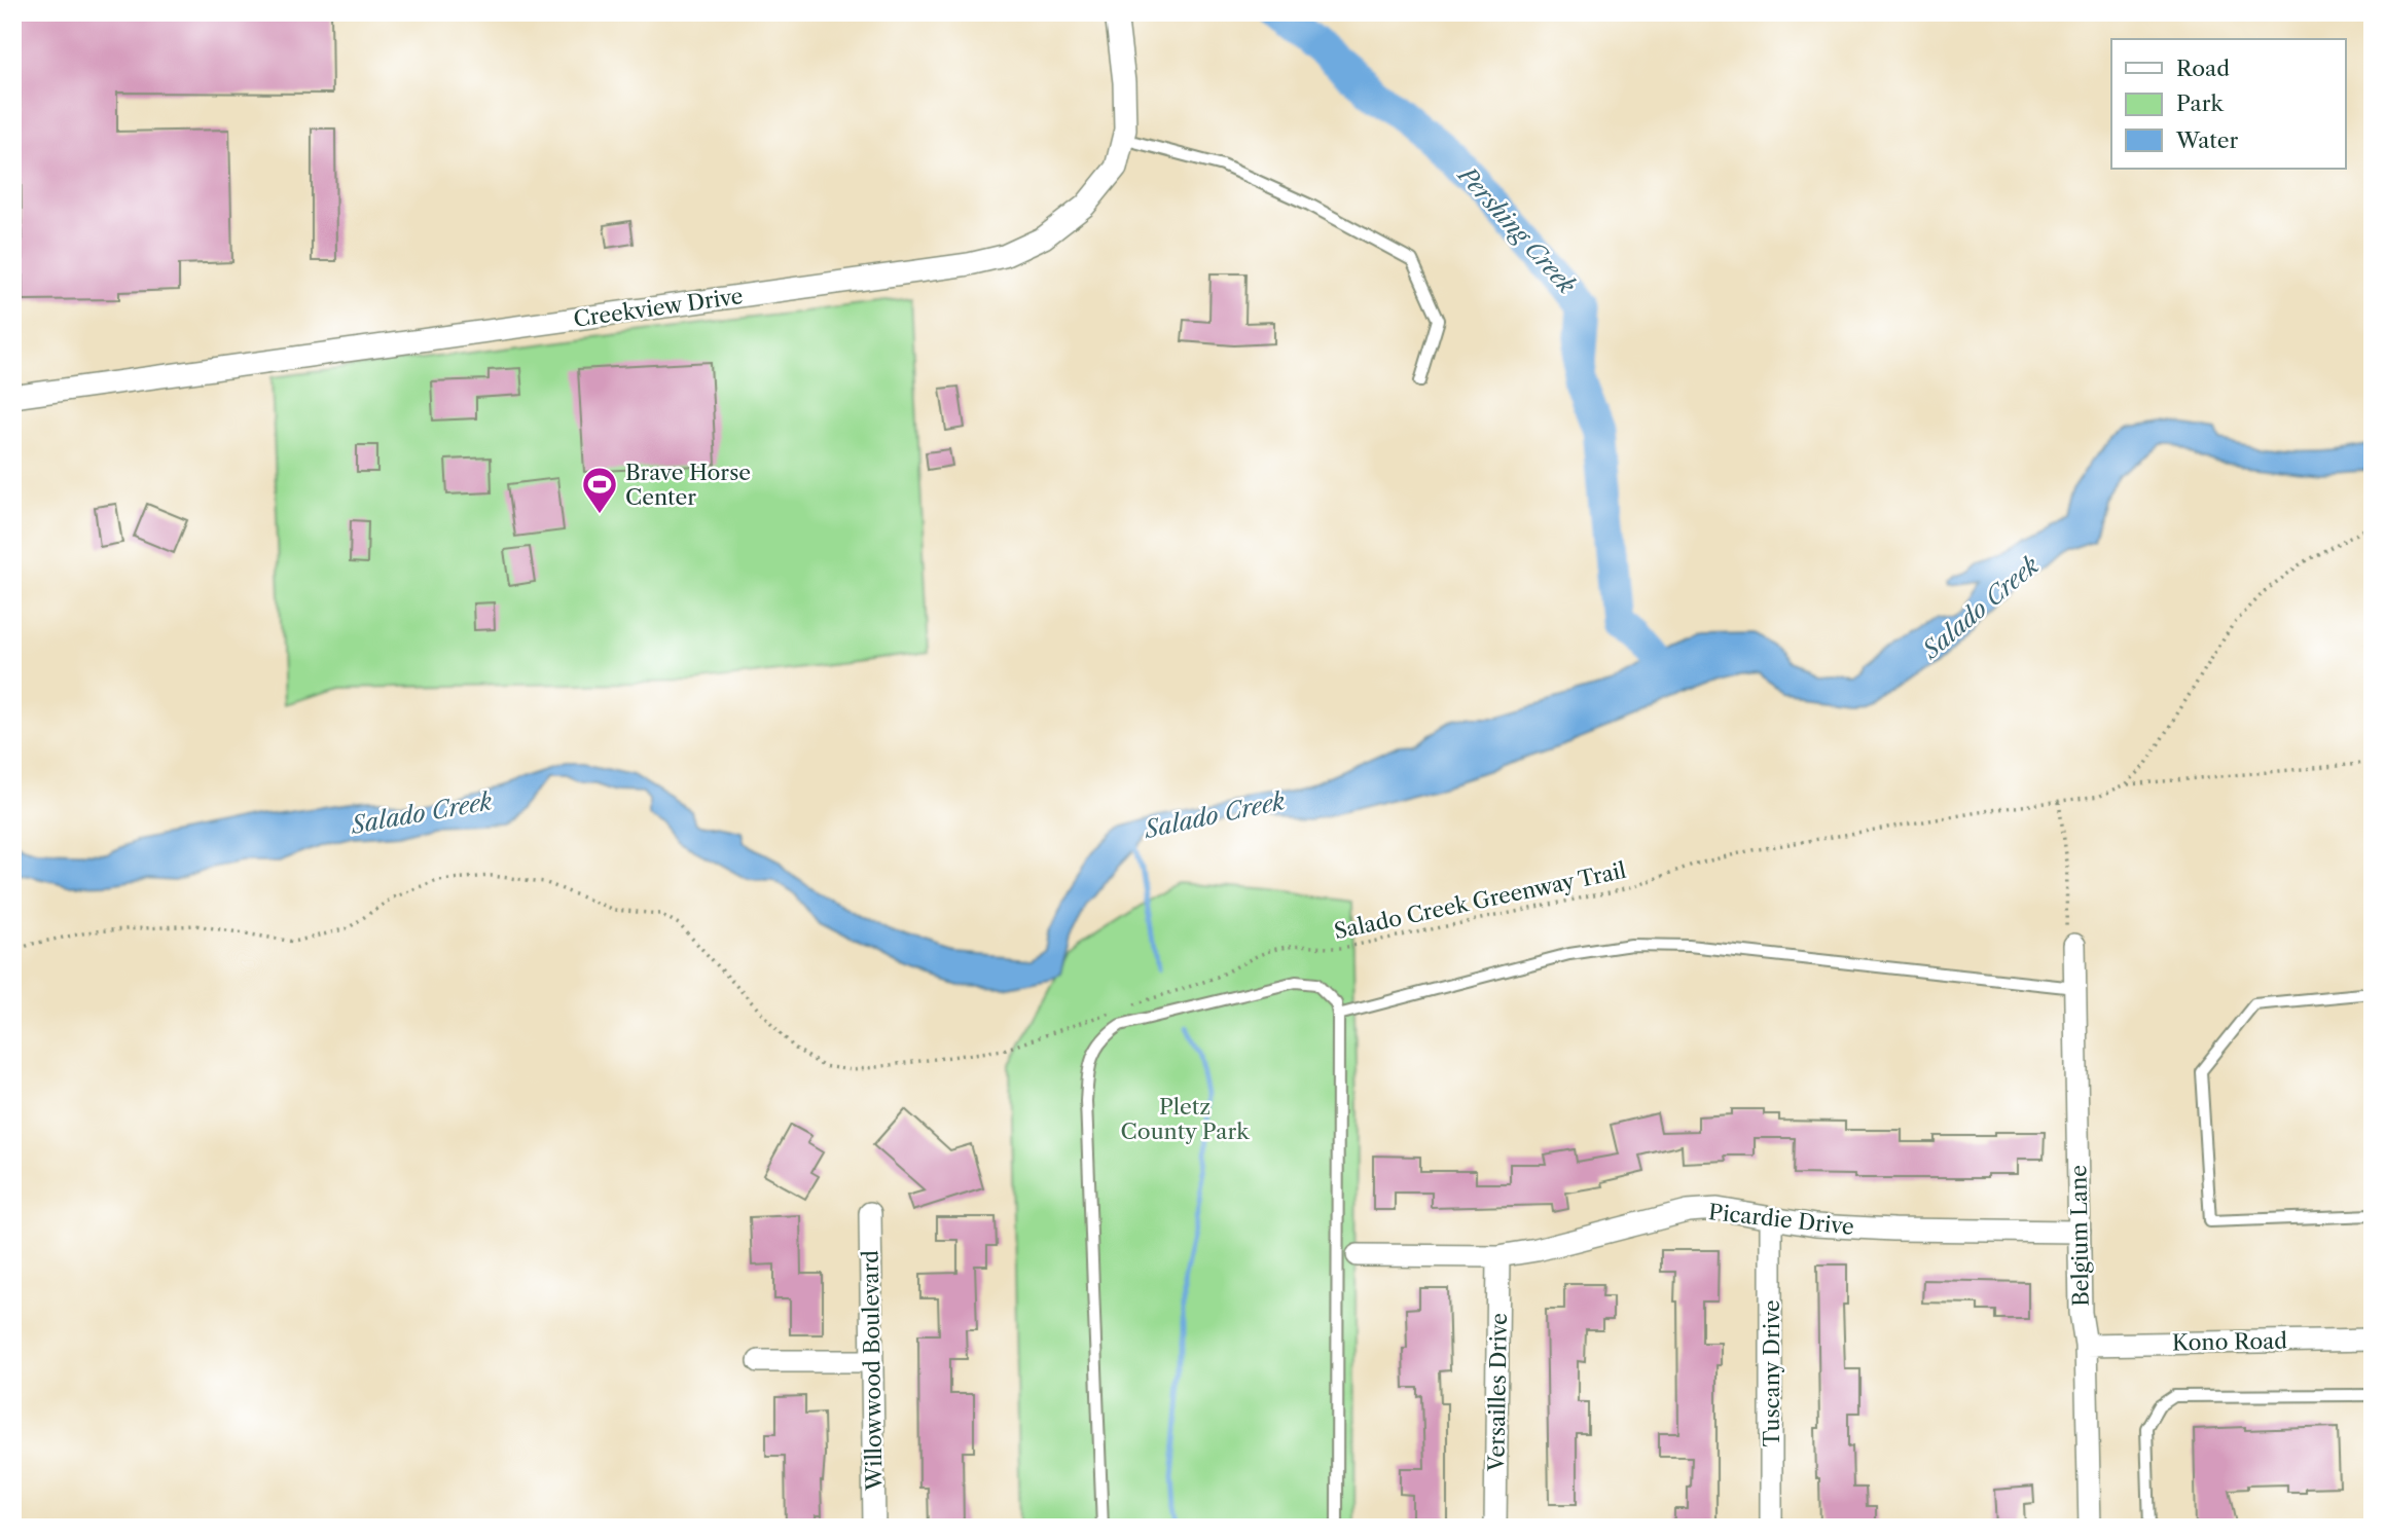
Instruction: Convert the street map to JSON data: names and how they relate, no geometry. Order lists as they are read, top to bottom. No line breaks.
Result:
{"streets":{"street":["Creekview Drive","Picardie Drive","Belgium Lane","Kono Road","Willowwood Boulevard","Tuscany Drive","Versailles Drive"],"path":["Salado Creek Greenway Trail"]},"crossings":[["Picardie Drive","Belgium Lane"],["Picardie Drive","Tuscany Drive"],["Picardie Drive","Versailles Drive"],["Belgium Lane","Kono Road"]],"water":["Pershing Creek","Salado Creek"],"parks":["Pletz County Park"],"places":{"sports":["Brave Horse Center"]},"legend":["Road","Park","Water"]}
